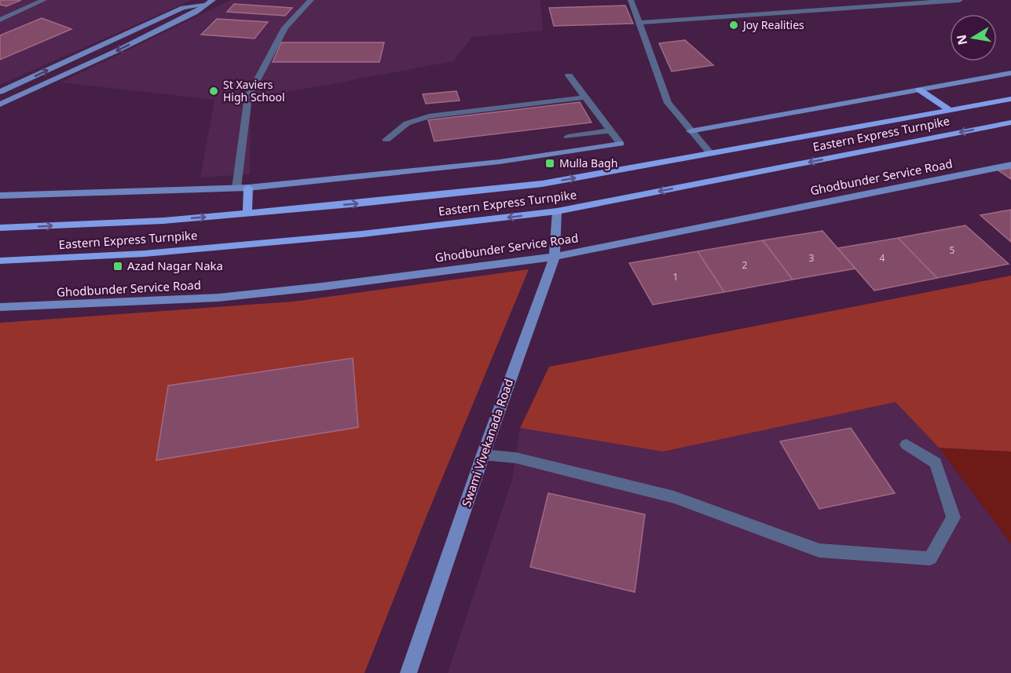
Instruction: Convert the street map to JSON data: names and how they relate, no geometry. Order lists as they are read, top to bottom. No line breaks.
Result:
{"streets":{"main road":["Eastern Express Turnpike"],"street":["Ghodbunder Service Road","Swami Vivekanada Road"]},"crossings":[["Eastern Express Turnpike","Swami Vivekanada Road"],["Ghodbunder Service Road","Swami Vivekanada Road"]],"places":{"other":["Joy Realities","St Xaviers High School"],"transit":["Mulla Bagh","Azad Nagar Naka"]},"house_numbers":["5","3","4","2","1"],"north":"left"}
